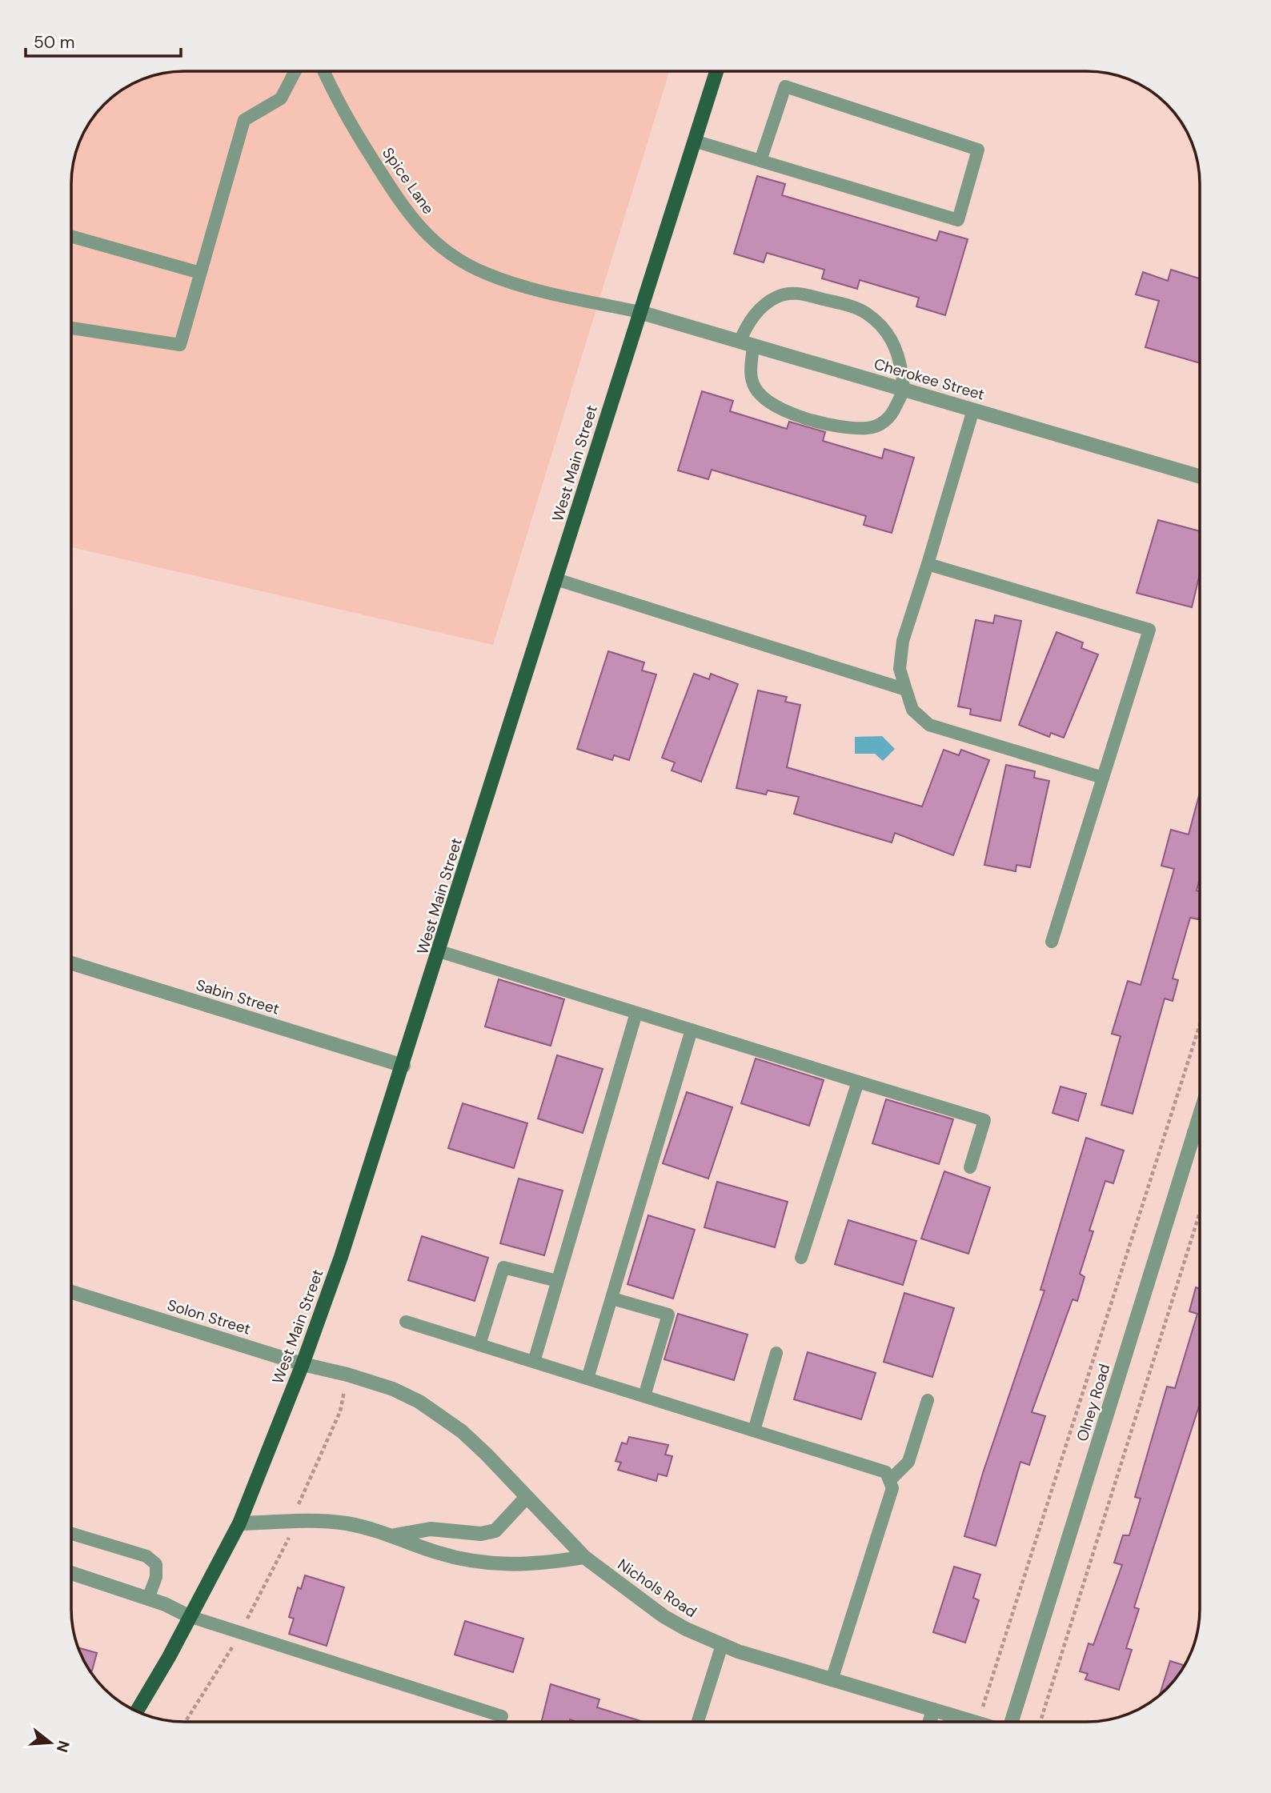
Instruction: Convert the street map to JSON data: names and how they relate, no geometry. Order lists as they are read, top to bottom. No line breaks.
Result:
{"streets":{"main road":["West Main Street"],"street":["Cherokee Street","Sabin Street","Solon Street","Olney Road","Nichols Road"],"lane":["Spice Lane"]},"crossings":[["Spice Lane","Cherokee Street"],["Spice Lane","West Main Street"],["Cherokee Street","West Main Street"],["West Main Street","Sabin Street"],["West Main Street","Solon Street"],["Solon Street","Nichols Road"]],"scale_bar":"50 m","north":"right"}
